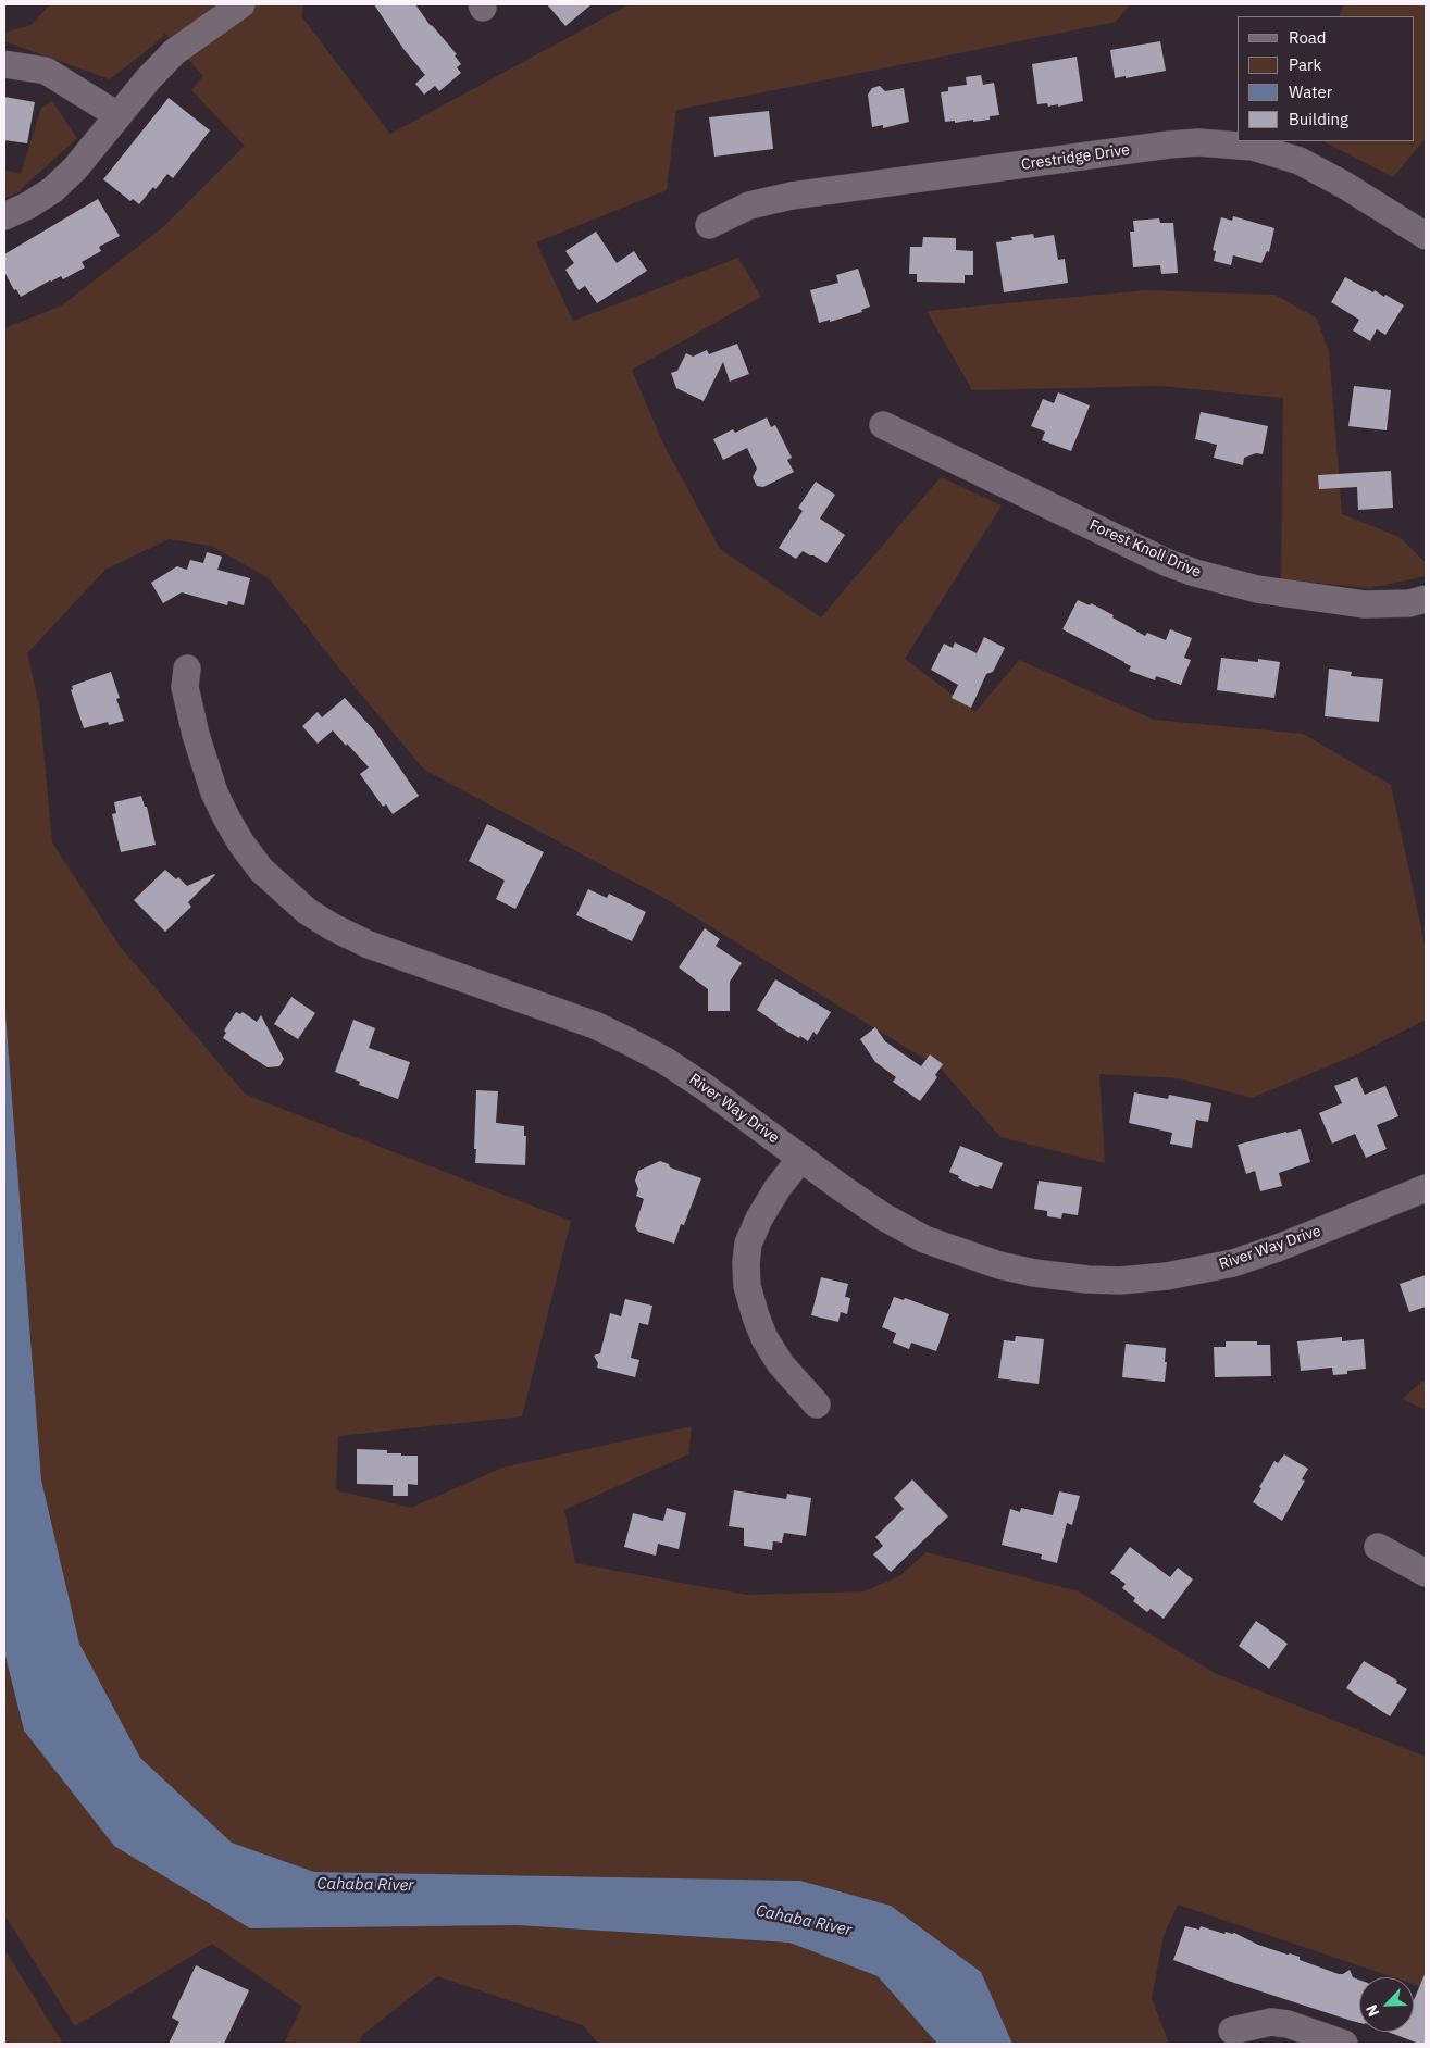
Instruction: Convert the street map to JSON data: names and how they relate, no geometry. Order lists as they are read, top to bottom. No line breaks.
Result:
{"streets":{"street":["Crestridge Drive","Forest Knoll Drive","River Way Drive"]},"water":["Cahaba River"],"legend":["Road","Park","Water","Building"],"north":"bottom left"}
